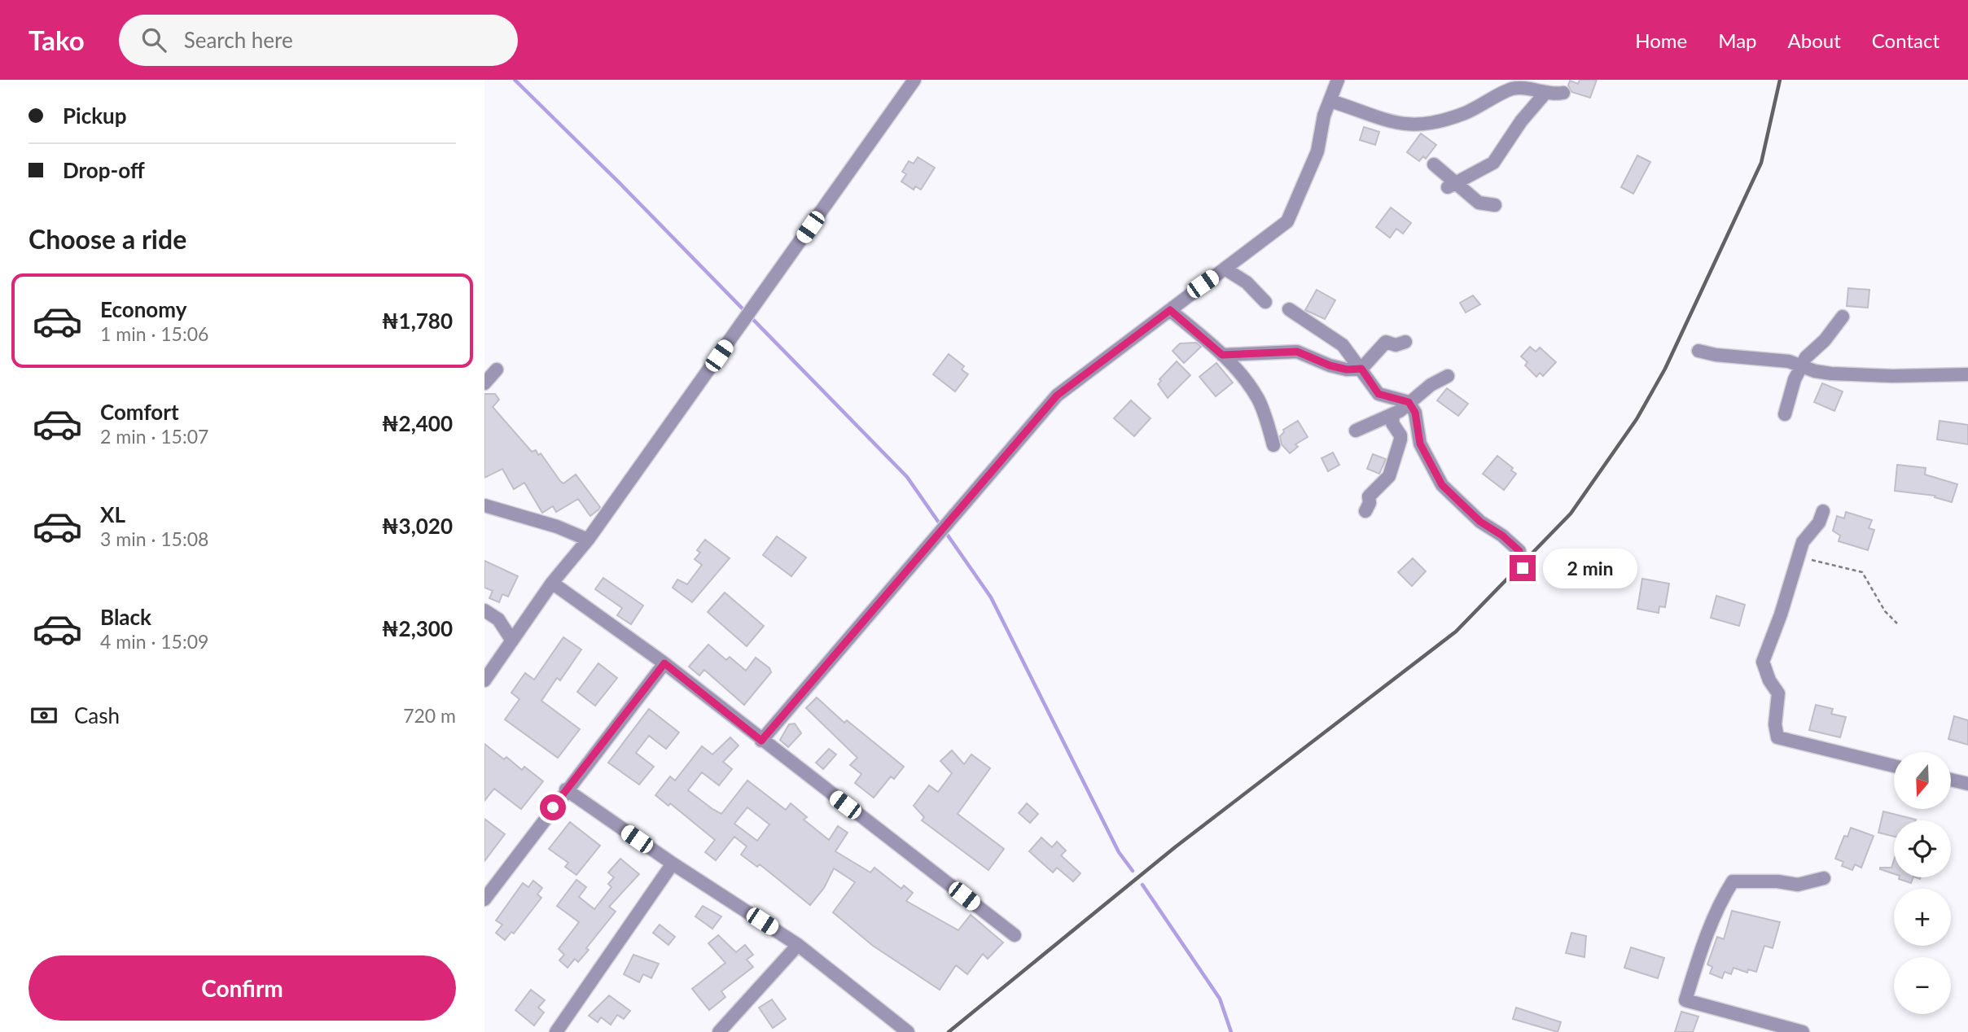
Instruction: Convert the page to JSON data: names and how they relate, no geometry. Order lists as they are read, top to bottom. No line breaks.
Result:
{"north":"bottom","page":{"header":"Tako","search":"Search here","nav":["Home","Map","About","Contact"],"banner":["Pickup","Drop-off"],"heading":"Choose a ride","list":[{"name":"Economy","note":"1 min · 15:06","value":"₦1,780"},{"name":"Comfort","note":"2 min · 15:07","value":"₦2,400"},{"name":"XL","note":"3 min · 15:08","value":"₦3,020"},{"name":"Black","note":"4 min · 15:09","value":"₦2,300"}],"bubble":"2 min","pay":["Cash","720 m"],"map_buttons":["+","−"],"buttons":"Confirm"}}
